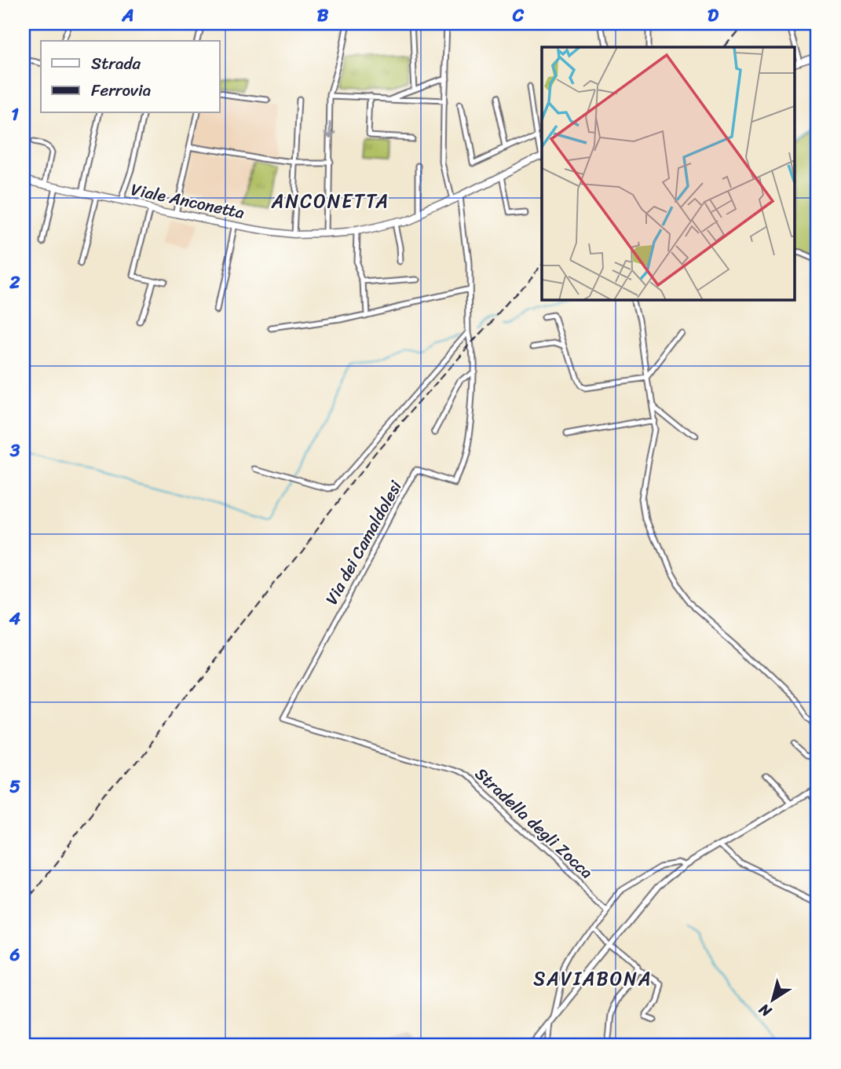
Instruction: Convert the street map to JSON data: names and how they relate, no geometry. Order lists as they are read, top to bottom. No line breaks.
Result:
{"streets":{"main road":["Viale Anconetta"],"street":["Via dei Camaldolesi","Stradella degli Zocca"]},"crossings":[["Viale Anconetta","Via dei Camaldolesi"],["Via dei Camaldolesi","Stradella degli Zocca"]],"districts":["ANCONETTA","SAVIABONA"],"legend":["Strada","Ferrovia"],"north":"bottom left","grid":{"columns":["A","B","C","D"],"rows":["1","2","3","4","5","6"]}}
